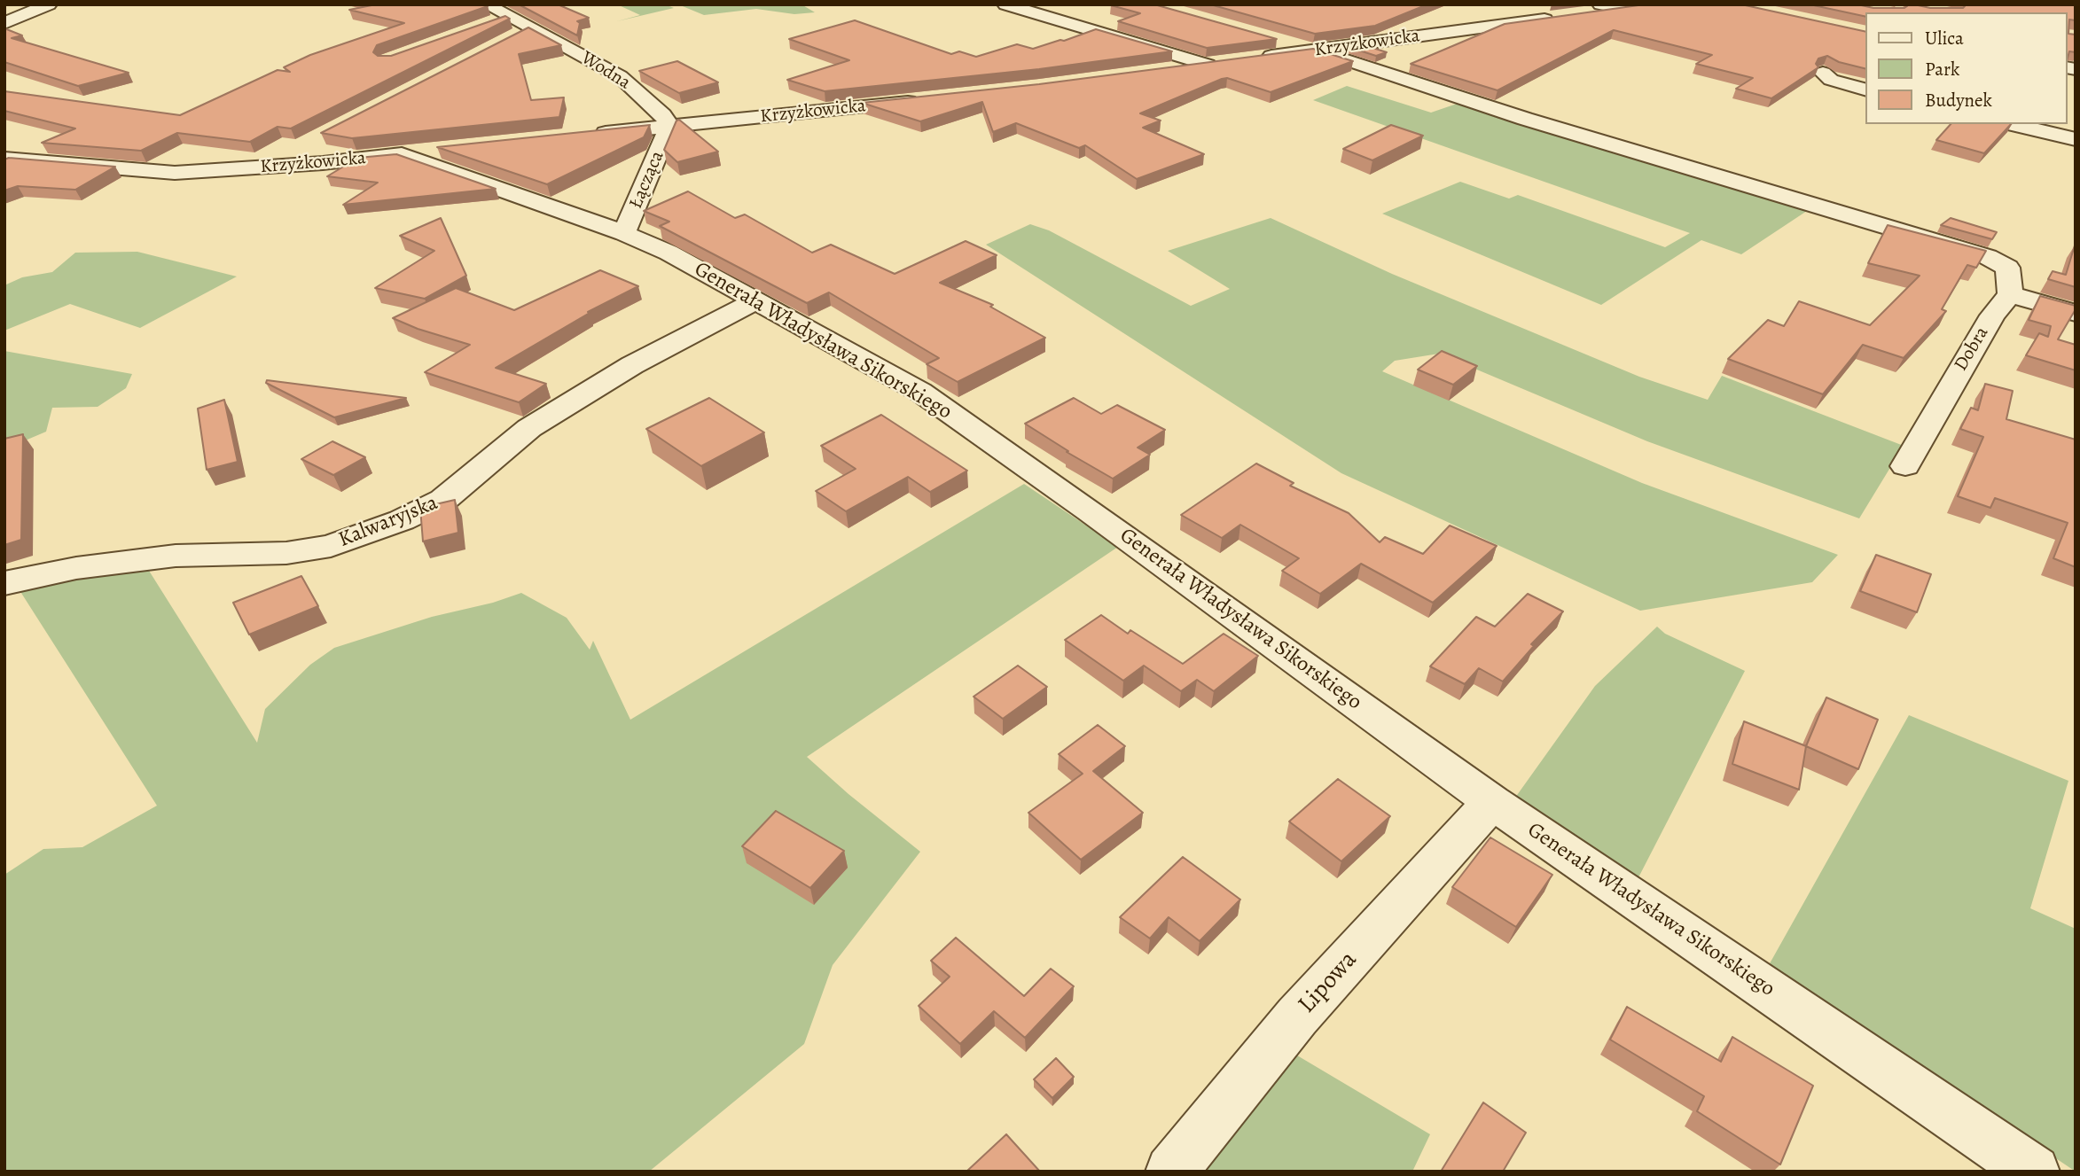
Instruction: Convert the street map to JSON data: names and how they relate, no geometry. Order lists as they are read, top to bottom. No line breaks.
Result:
{"streets":{"street":["Krzyżkowicka","Wodna","Łącząca","Generała Władysława Sikorskiego","Dobra","Kalwaryjska","Lipowa"]},"crossings":[["Krzyżkowicka","Wodna"],["Krzyżkowicka","Łącząca"],["Krzyżkowicka","Generała Władysława Sikorskiego"],["Wodna","Łącząca"],["Łącząca","Generała Władysława Sikorskiego"],["Generała Władysława Sikorskiego","Kalwaryjska"],["Generała Władysława Sikorskiego","Lipowa"]],"legend":["Ulica","Park","Budynek"]}
